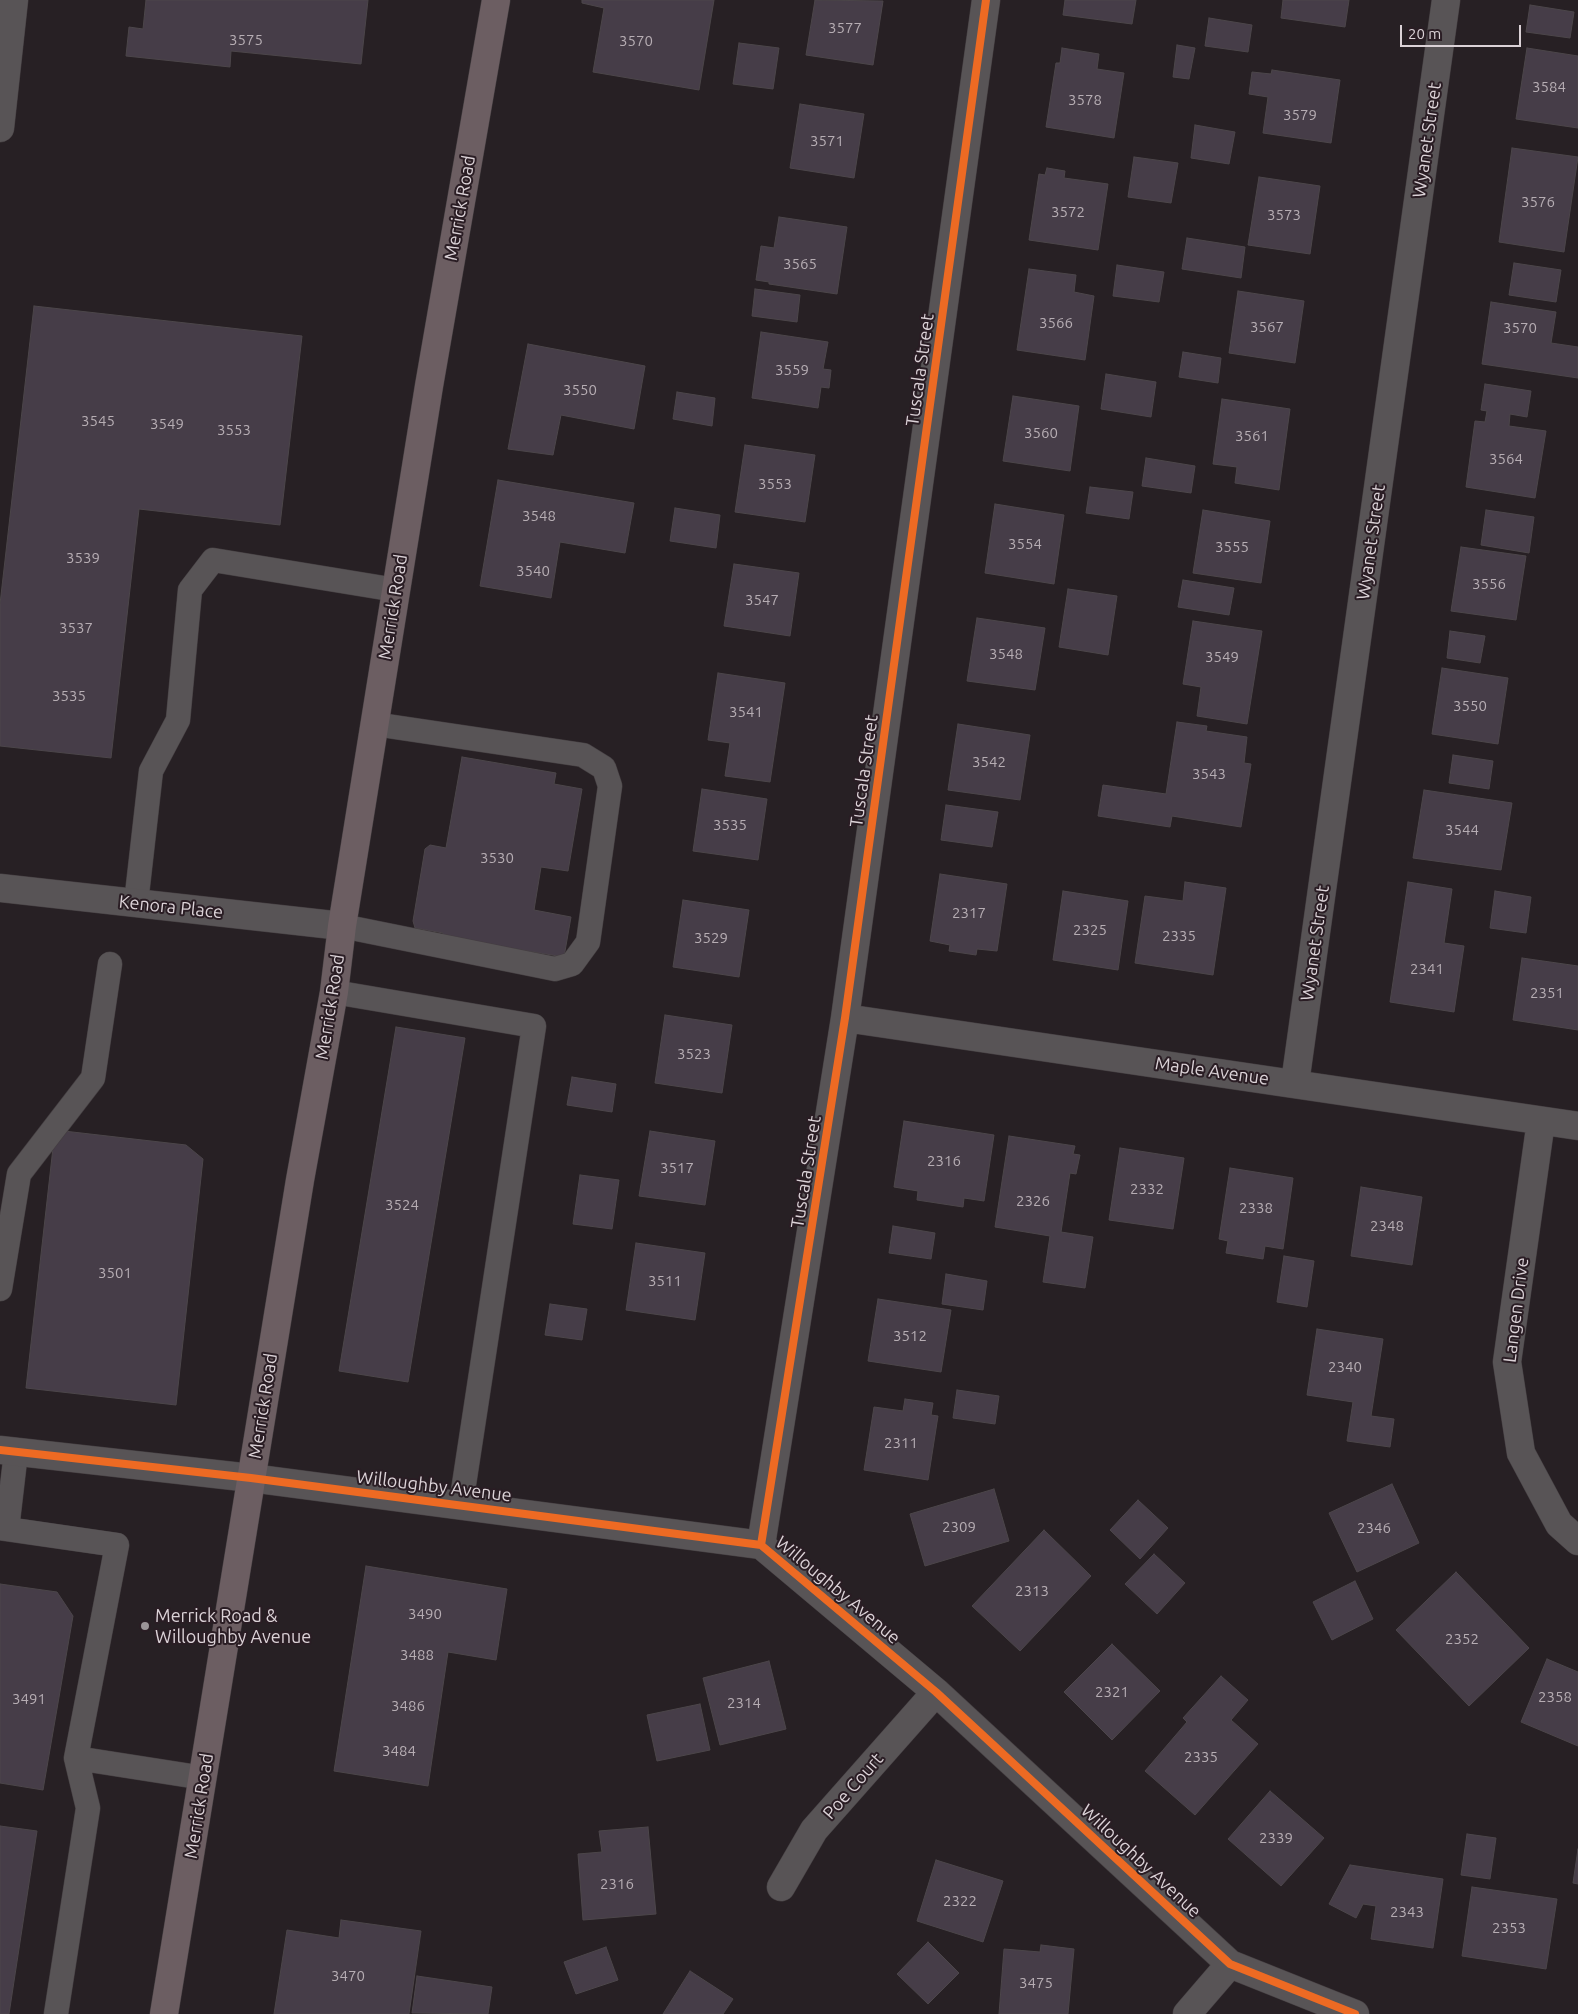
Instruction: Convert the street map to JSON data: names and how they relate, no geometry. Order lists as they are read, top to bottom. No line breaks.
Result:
{"streets":{"main road":["Merrick Road"],"street":["Wyanet Street","Tuscala Street","Kenora Place","Maple Avenue","Langen Drive","Willoughby Avenue","Poe Court"]},"crossings":[["Wyanet Street","Maple Avenue"],["Merrick Road","Kenora Place"],["Merrick Road","Willoughby Avenue"],["Tuscala Street","Maple Avenue"],["Tuscala Street","Willoughby Avenue"],["Maple Avenue","Langen Drive"],["Willoughby Avenue","Poe Court"]],"places":["Merrick Road & Willoughby Avenue"],"house_numbers":["3577","3575","3570","3584","3578","3579","3571","3576","3572","3573","3565","3566","3567","3570","3559","3550","3545","3549","3553","3560","3561","3564","3553","3548","3554","3555","3539","3540","3556","3547","3537","3548","3549","3535","3550","3541","3542","3543","3535","3544","3530","2317","2325","2335","3529","2341","2351","3523","2316","3517","2332","2326","3524","2338","2348","3501","3511","3512","2340","2311","2309","2346","2313","3490","2352","3488","2321","2358","3491","2314","3486","3484","2335","2339","2316","2322","2343","2353","3470","3475"],"scale_bar":"20 m"}
